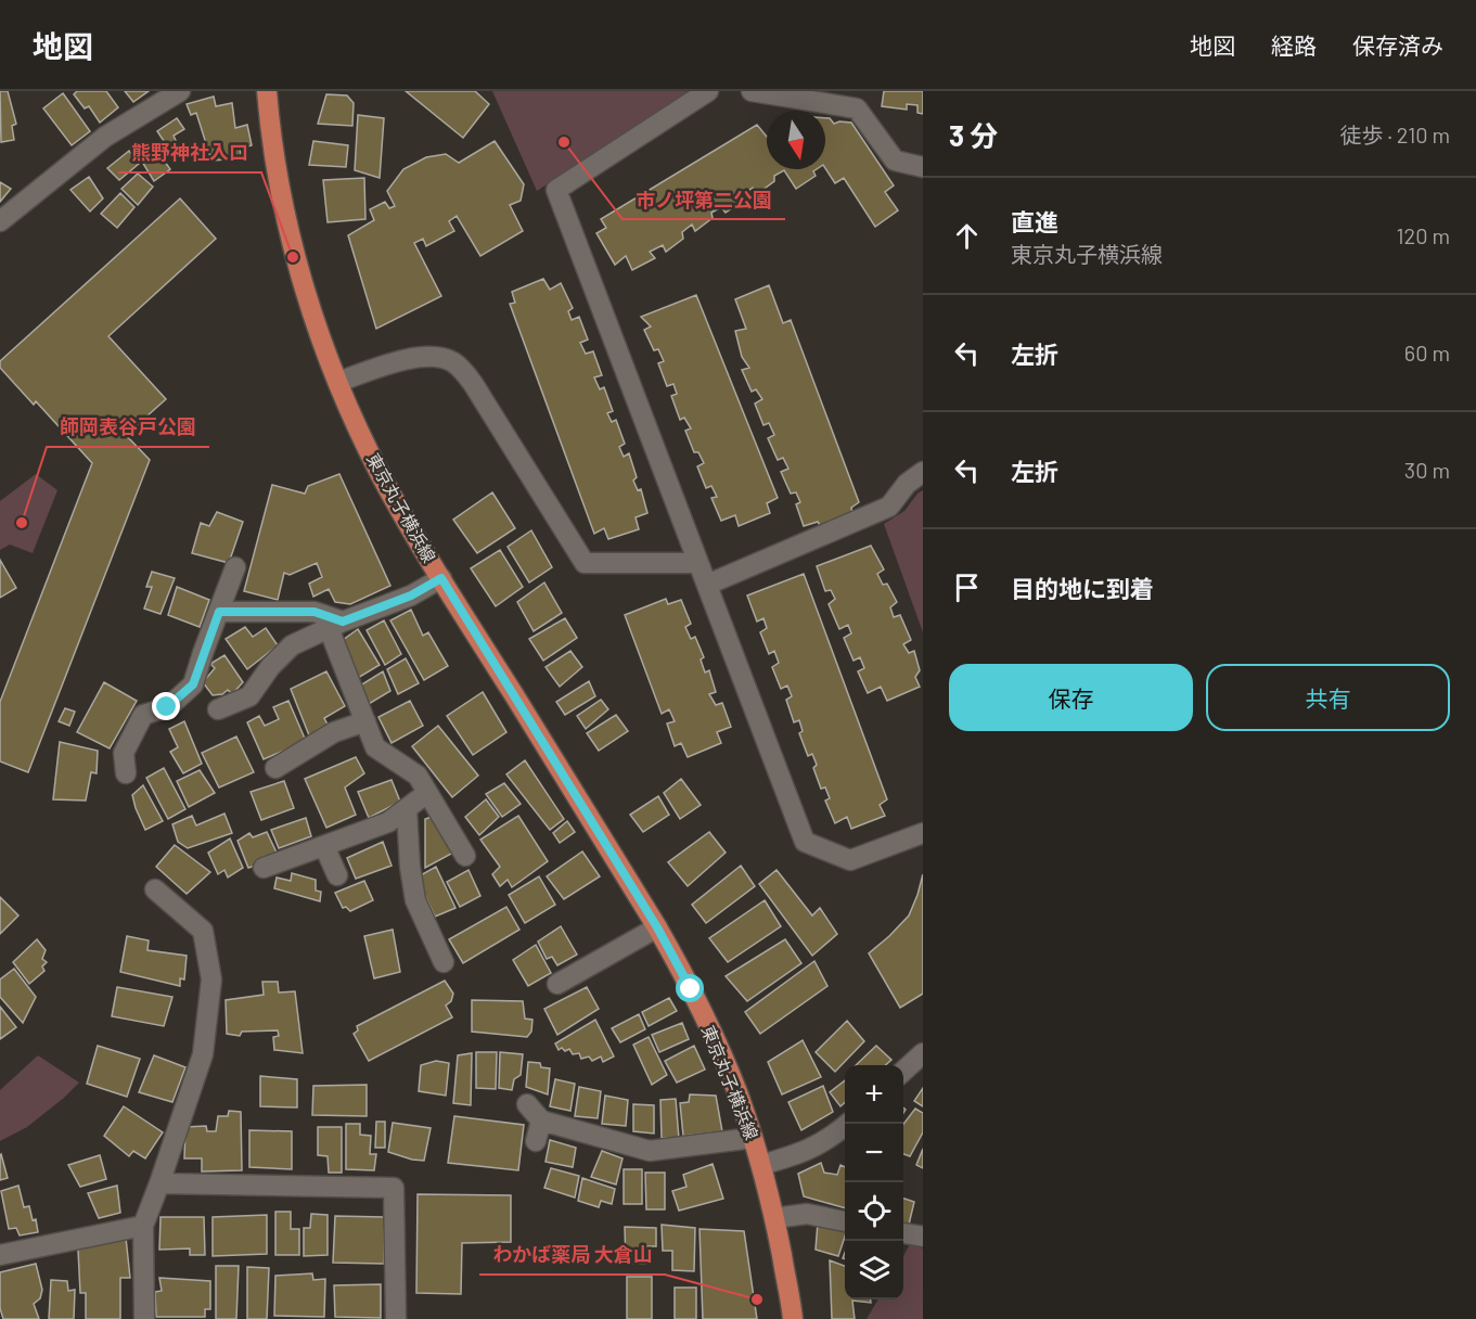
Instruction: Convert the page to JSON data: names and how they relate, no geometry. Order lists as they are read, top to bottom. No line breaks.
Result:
{"streets":{"main road":["東京丸子横浜線"]},"places":["市ノ坪第二公園","熊野神社入口","師岡表谷戸公園","わかば薬局 大倉山"],"north":"bottom","page":{"header":"地図","nav":["地図","経路","保存済み"],"heading":["3 分","徒歩 · 210 m"],"list":[["直進","東京丸子横浜線","120 m"],["左折","60 m"],["左折","30 m"],"目的地に到着"],"buttons":["保存","共有"],"map_buttons":["+","−"]}}
